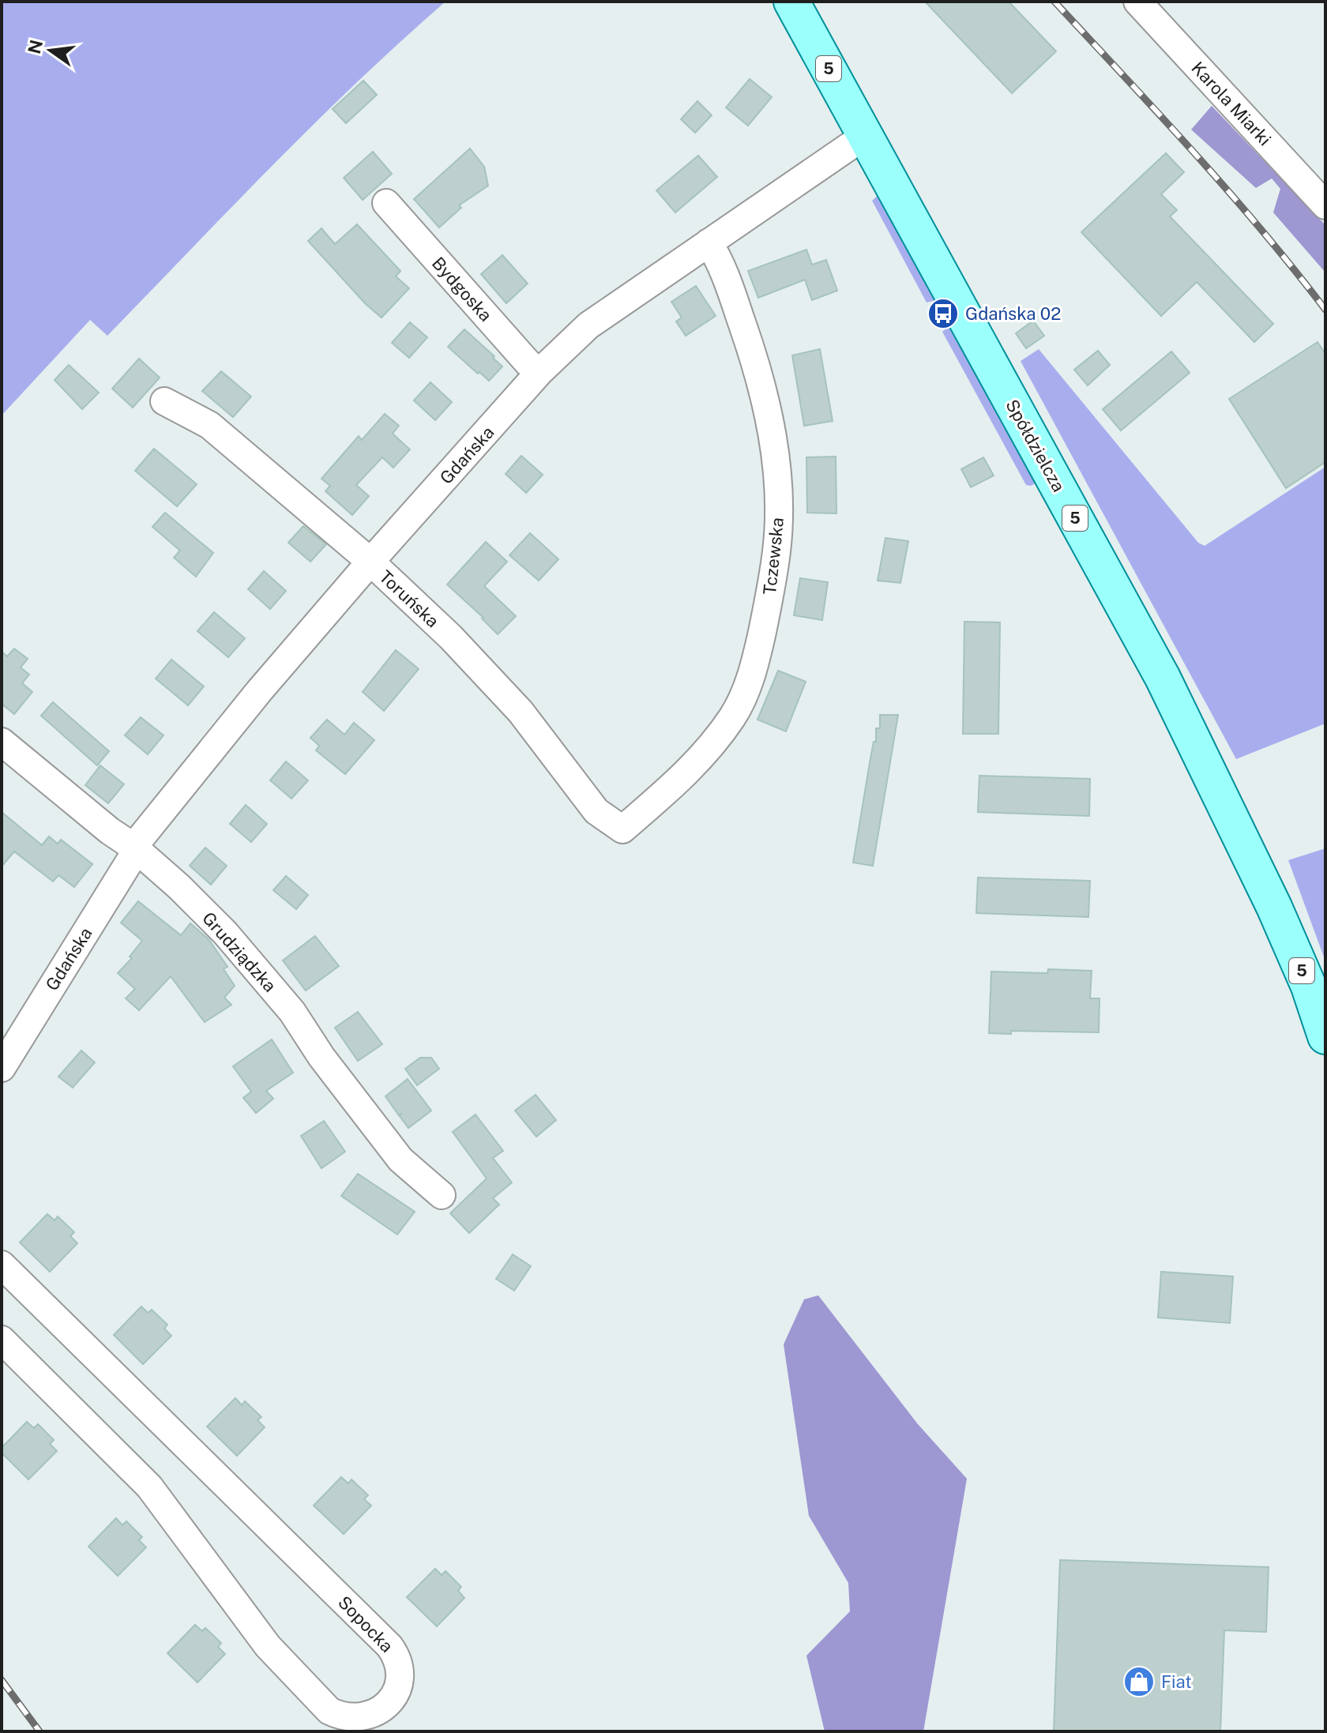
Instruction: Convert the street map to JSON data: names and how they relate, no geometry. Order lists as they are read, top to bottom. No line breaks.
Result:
{"streets":{"main road":["5","Spółdzielcza"],"street":["Karola Miarki","Bydgoska","Gdańska","Tczewska","Toruńska","Grudziądzka","Sopocka"]},"crossings":[["Bydgoska","Gdańska"],["Spółdzielcza","Gdańska"],["Gdańska","Tczewska"],["Gdańska","Toruńska"],["Gdańska","Grudziądzka"],["Tczewska","Toruńska"]],"places":{"bus stop":["Gdańska 02"],"shop":["Fiat"]},"north":"left"}
